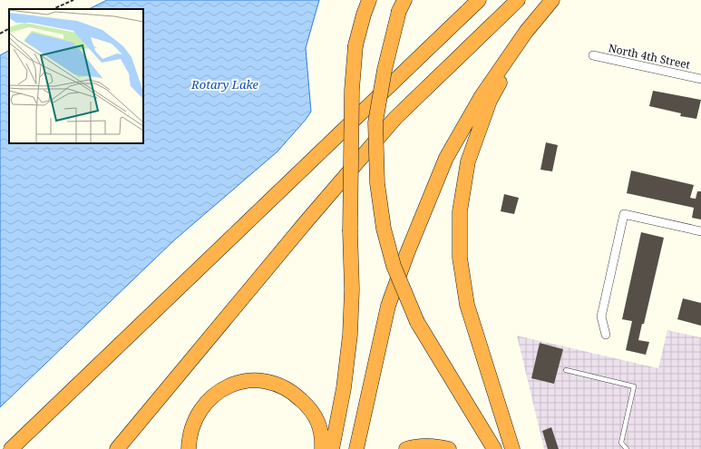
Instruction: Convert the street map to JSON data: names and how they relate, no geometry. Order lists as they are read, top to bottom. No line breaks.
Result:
{"streets":{"street":["North 4th Street"]},"water":["Rotary Lake"]}
